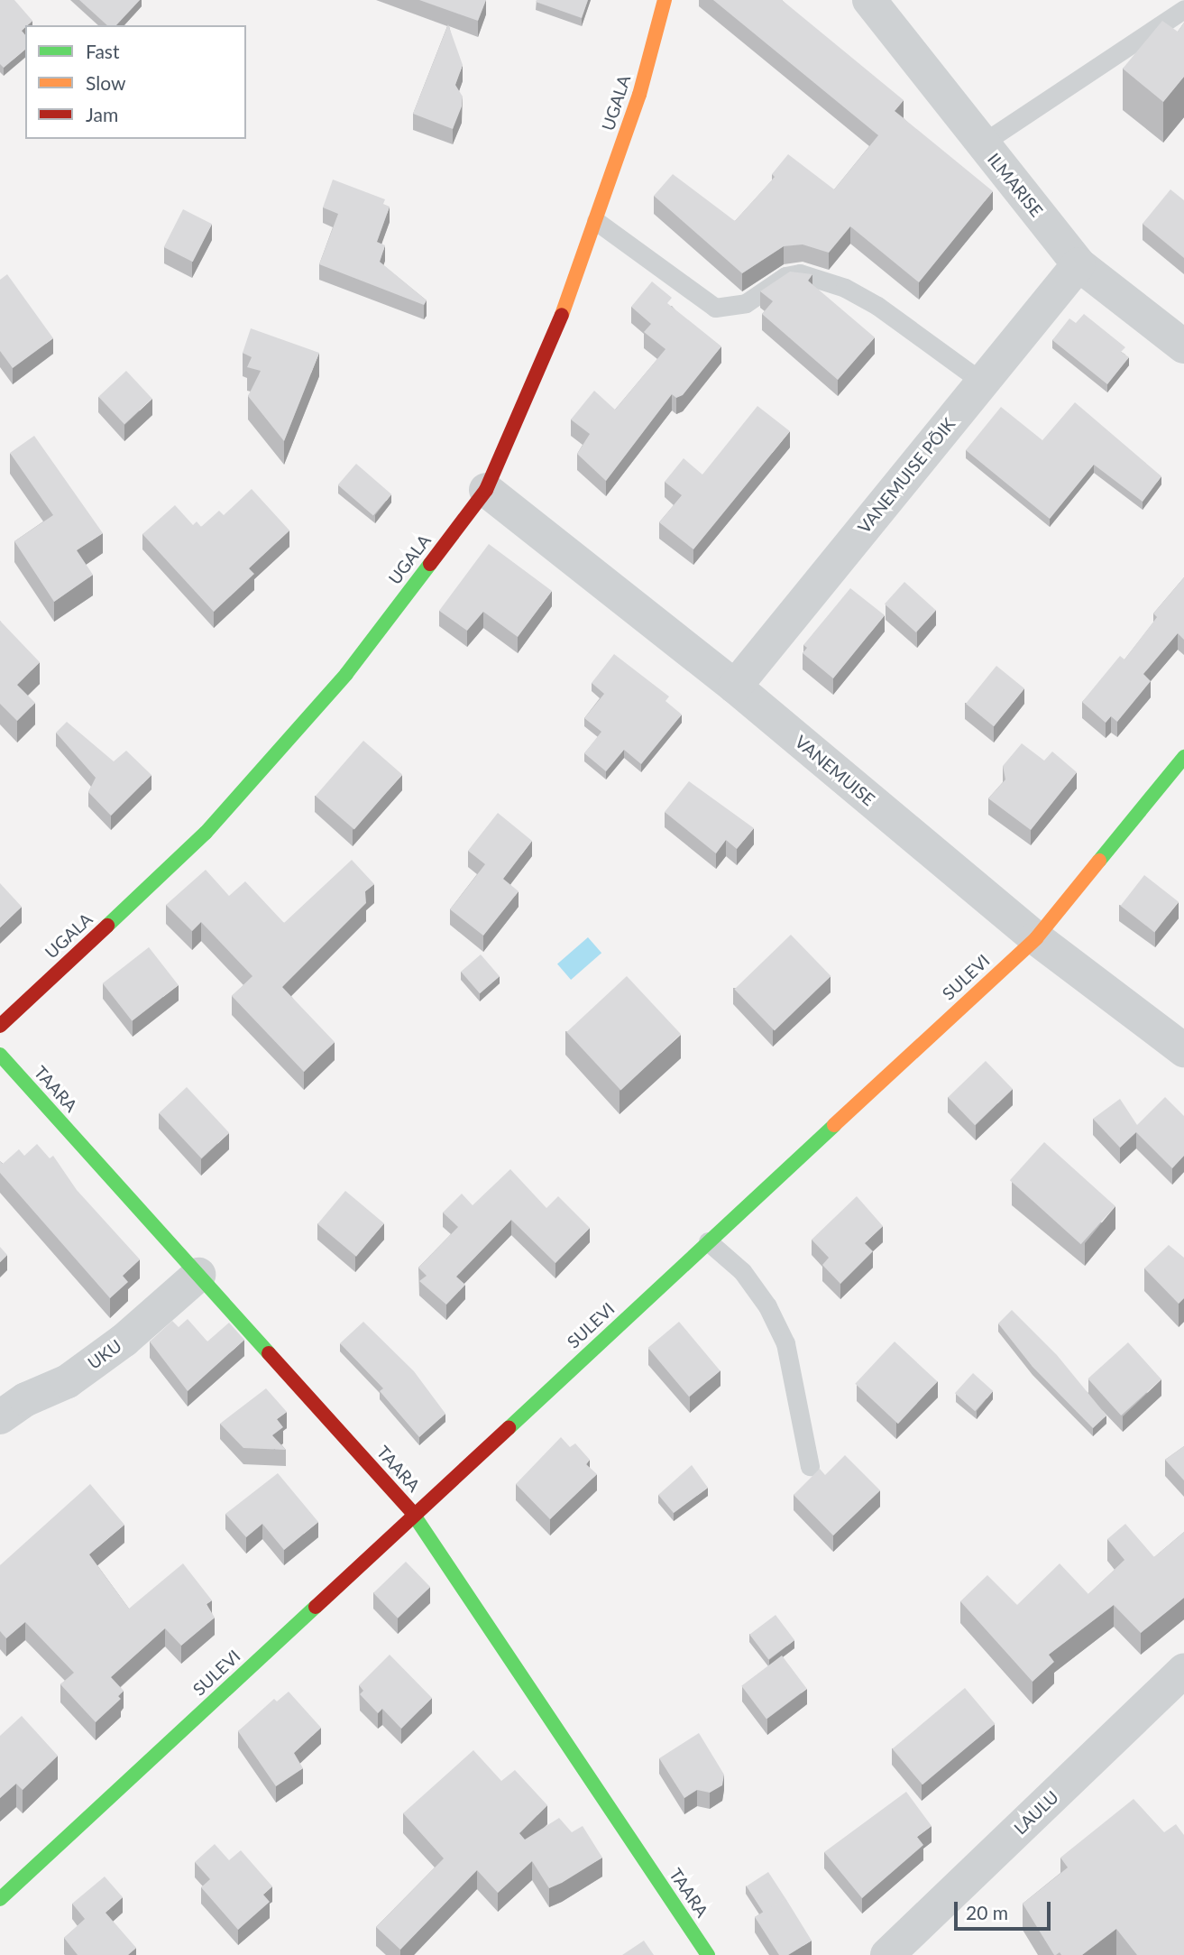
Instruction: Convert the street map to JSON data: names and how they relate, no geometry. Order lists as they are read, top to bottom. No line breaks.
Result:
{"streets":{"street":["UGALA","ILMARISE","VANEMUISE PÕIK","VANEMUISE","SULEVI","TAARA","UKU","LAULU"]},"crossings":[["UGALA","VANEMUISE"],["ILMARISE","VANEMUISE PÕIK"],["VANEMUISE PÕIK","VANEMUISE"],["VANEMUISE","SULEVI"],["SULEVI","TAARA"],["TAARA","UKU"]],"legend":["Fast","Slow","Jam"],"scale_bar":"20 m"}
